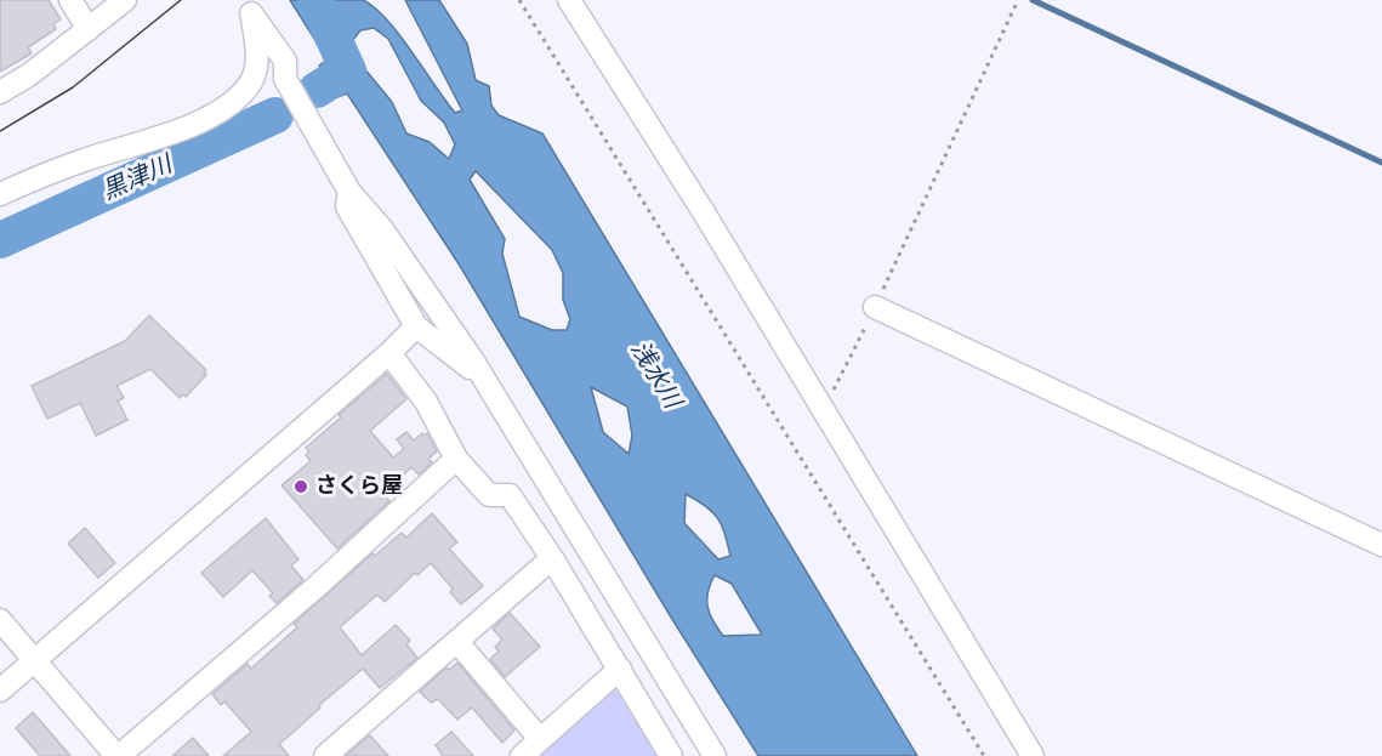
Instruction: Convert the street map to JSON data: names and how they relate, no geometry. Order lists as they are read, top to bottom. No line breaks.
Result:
{"water":["黒津川","浅水川"],"places":["さくら屋"]}
